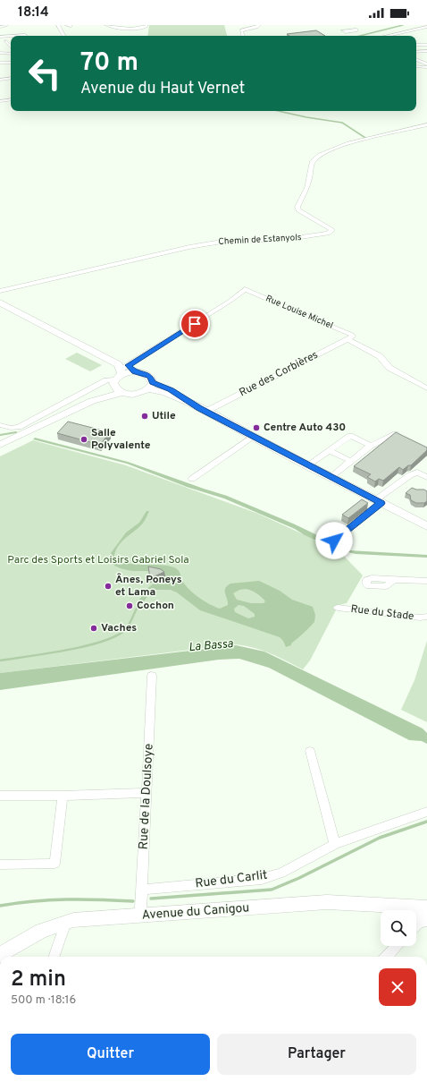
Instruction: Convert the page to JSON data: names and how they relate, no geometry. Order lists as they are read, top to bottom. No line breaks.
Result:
{"streets":{"main road":["Avenue du Canigou"],"street":["Chemin de Estanyols","Rue Louise Michel","Rue des Corbières","Rue du Stade","Rue de la Doulsoye","Rue du Carlit"]},"crossings":[["Rue Louise Michel","Rue des Corbières"],["Rue de la Doulsoye","Rue du Carlit"],["Rue de la Doulsoye","Avenue du Canigou"]],"water":["La Bassa"],"parks":["Parc des Sports et Loisirs Gabriel Sola"],"places":["Utile","Centre Auto 430","Salle Polyvalente","Ânes, Poneys et Lama","Cochon","Vaches"],"page":{"status":"18:14","turn":["70 m","Avenue du Haut Vernet"],"heading":["2 min","500 m · 18:16"],"buttons":["Quitter","Partager"]}}
